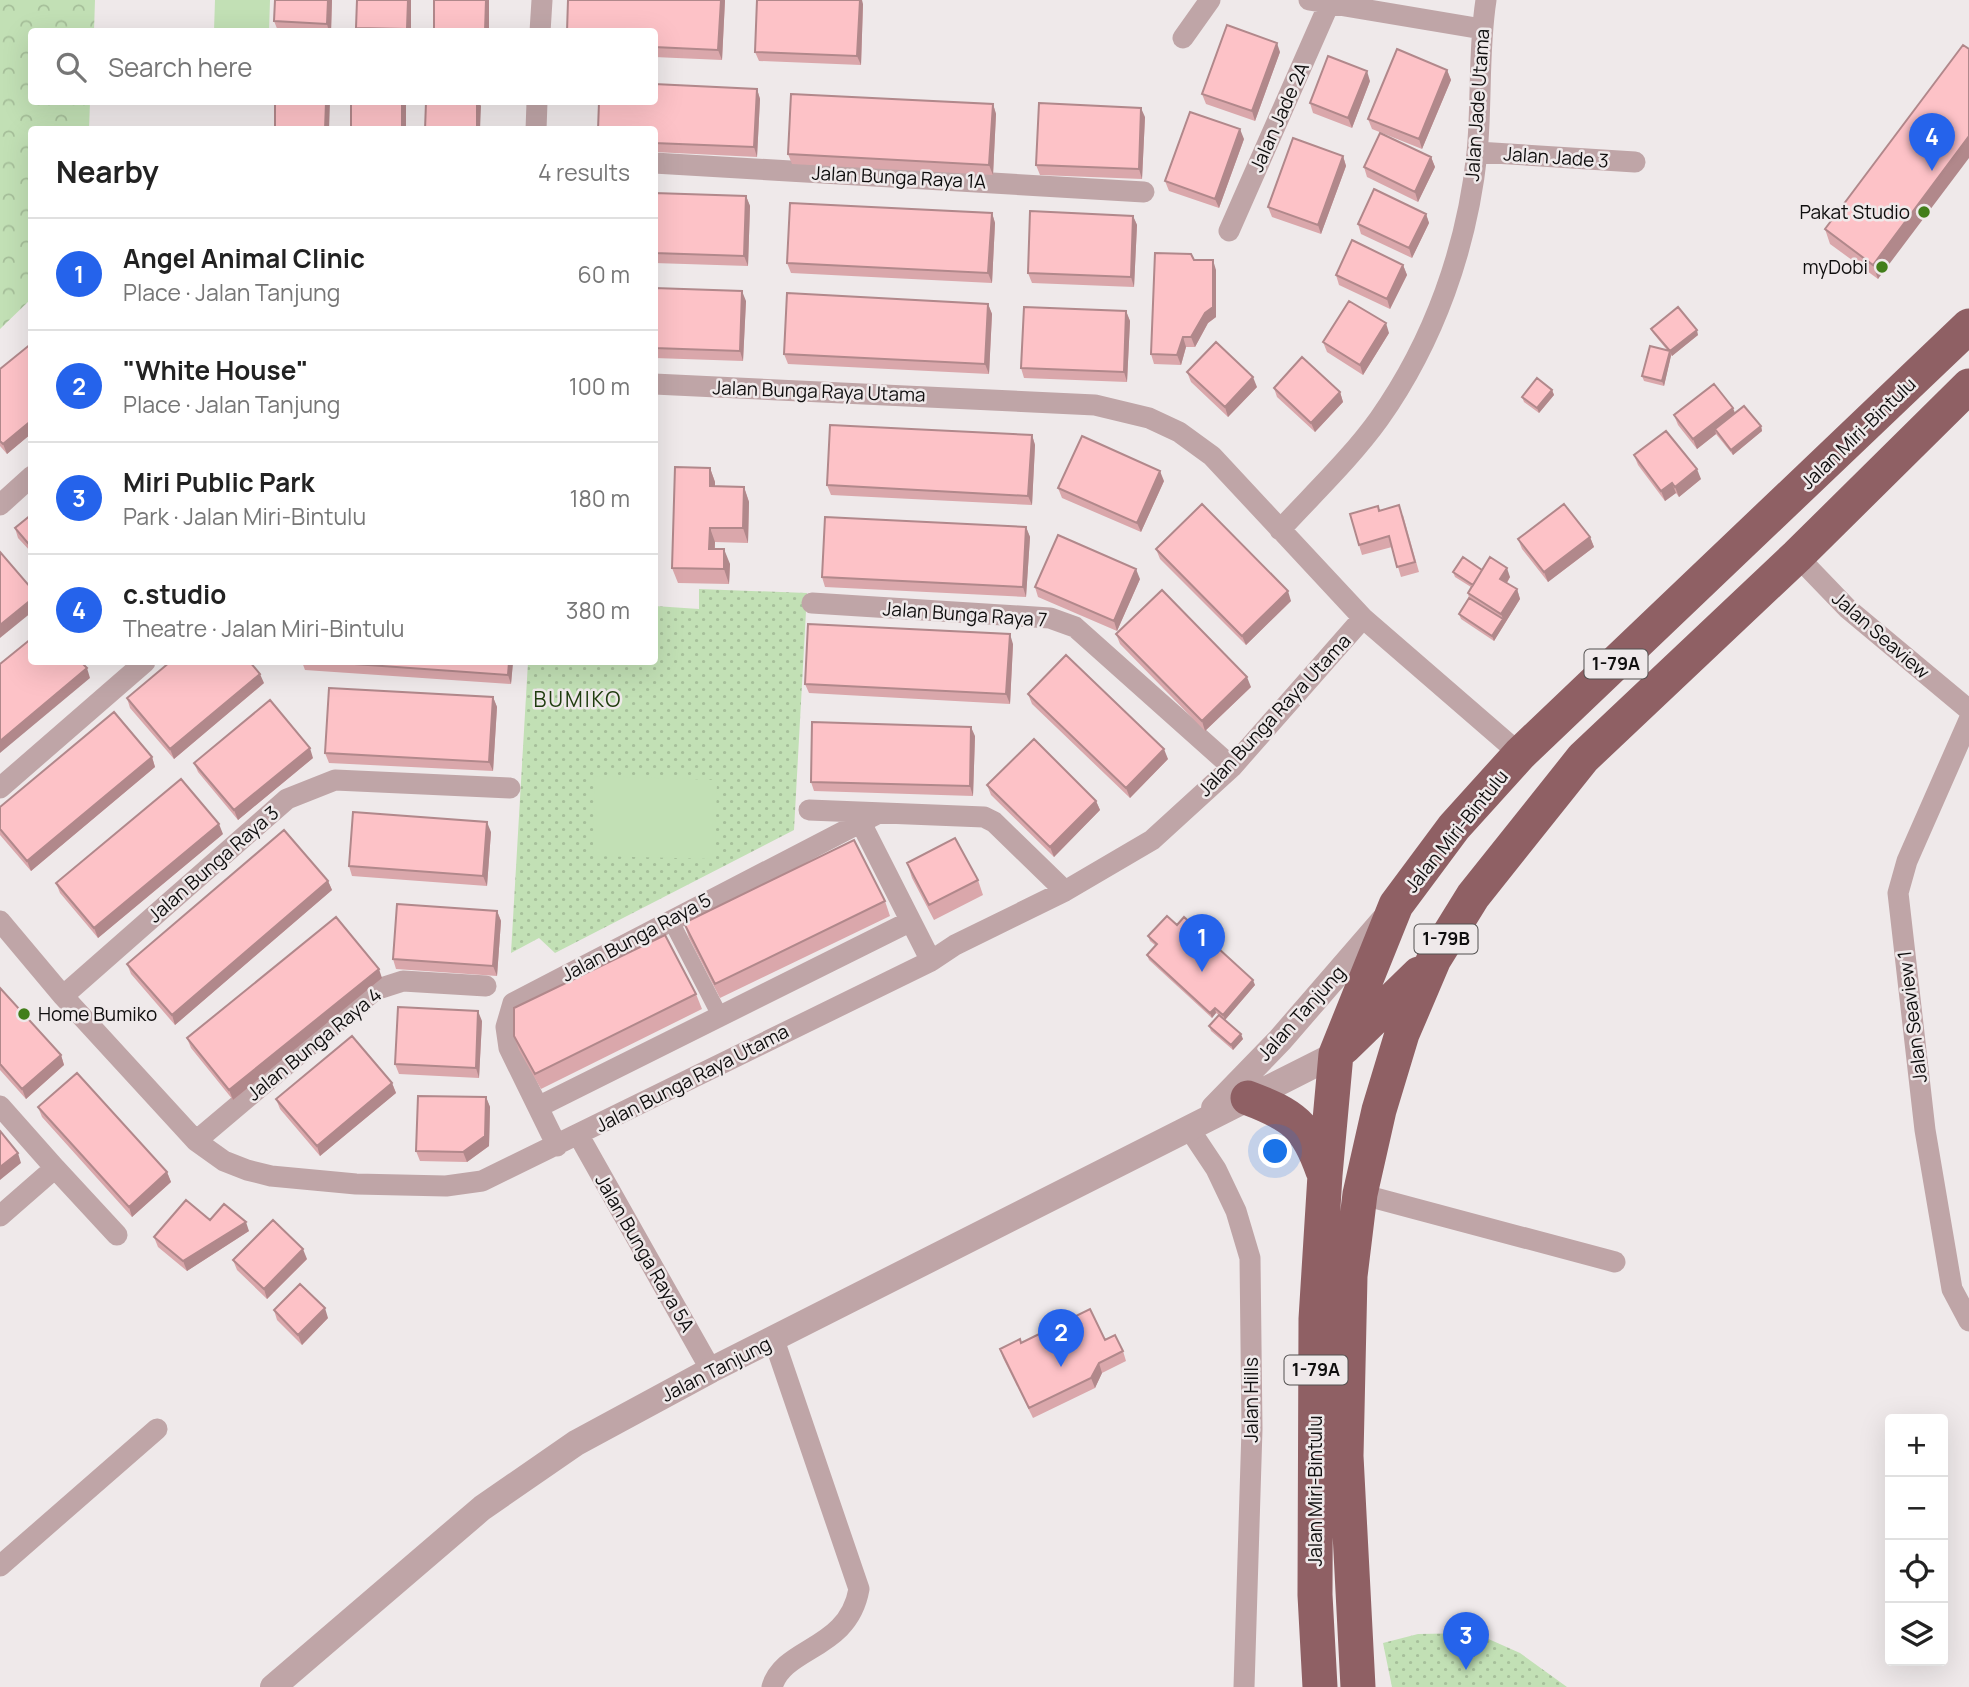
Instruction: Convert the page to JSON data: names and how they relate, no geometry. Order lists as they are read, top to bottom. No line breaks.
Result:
{"streets":{"highway":["Jalan Miri-Bintulu","1-79A","1-79B"],"street":["Jalan Jade Utama","Jalan Jade 2A","Jalan Jade 3","Jalan Bunga Raya 1A","Jalan Bunga Raya Utama","Jalan Bunga Raya 7","Jalan Seaview","Jalan Bunga Raya 3","Jalan Bunga Raya 5","Jalan Tanjung","Jalan Seaview 1","Jalan Bunga Raya 4","Jalan Bunga Raya 5A","Jalan Hills"]},"crossings":[["Jalan Jade Utama","Jalan Jade 3"],["Jalan Jade Utama","Jalan Bunga Raya Utama"],["Jalan Bunga Raya Utama","Jalan Miri-Bintulu"],["Jalan Bunga Raya Utama","Jalan Bunga Raya 7"],["Jalan Bunga Raya Utama","Jalan Bunga Raya 3"],["Jalan Bunga Raya Utama","Jalan Bunga Raya 5"],["Jalan Bunga Raya Utama","Jalan Bunga Raya 4"],["Jalan Bunga Raya Utama","Jalan Bunga Raya 5A"],["Jalan Miri-Bintulu","Jalan Seaview"],["Jalan Miri-Bintulu","Jalan Tanjung"],["Jalan Tanjung","Jalan Bunga Raya 5A"],["Jalan Tanjung","Jalan Hills"]],"districts":["BUMIKO"],"places":["Pakat Studio","myDobi","Home Bumiko"],"page":{"search":"Search here","pins":["4","1","2","3"],"heading":["Nearby","4 results"],"list":[{"mark":"1","name":"Angel Animal Clinic","note":"Place · Jalan Tanjung","value":"60 m"},{"mark":"2","name":"\"White House\"","note":"Place · Jalan Tanjung","value":"100 m"},{"mark":"3","name":"Miri Public Park","note":"Park · Jalan Miri-Bintulu","value":"180 m"},{"mark":"4","name":"c.studio","note":"Theatre · Jalan Miri-Bintulu","value":"380 m"}],"map_buttons":["+","−"]}}
